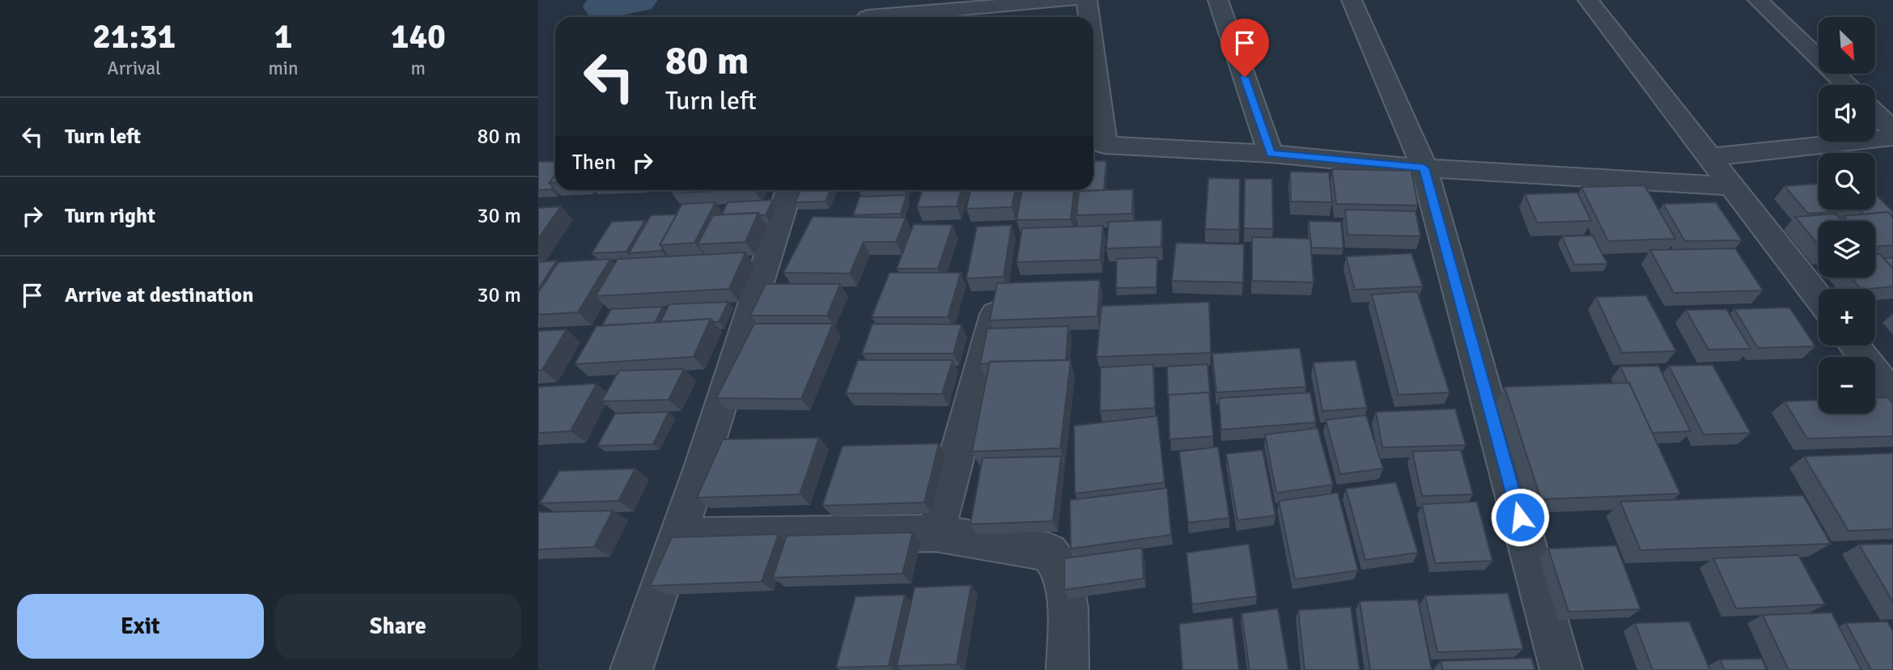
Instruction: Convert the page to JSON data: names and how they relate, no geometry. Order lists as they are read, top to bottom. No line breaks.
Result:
{"north":"bottom right","page":{"eta":["21:31","Arrival","1","min","140","m"],"map_buttons":["+","−"],"turn":["80 m","Turn left"],"list":[{"name":"Turn left","value":"80 m"},{"name":"Turn right","value":"30 m"},{"name":"Arrive at destination","value":"30 m"}],"then":"Then","buttons":["Exit","Share"]}}
